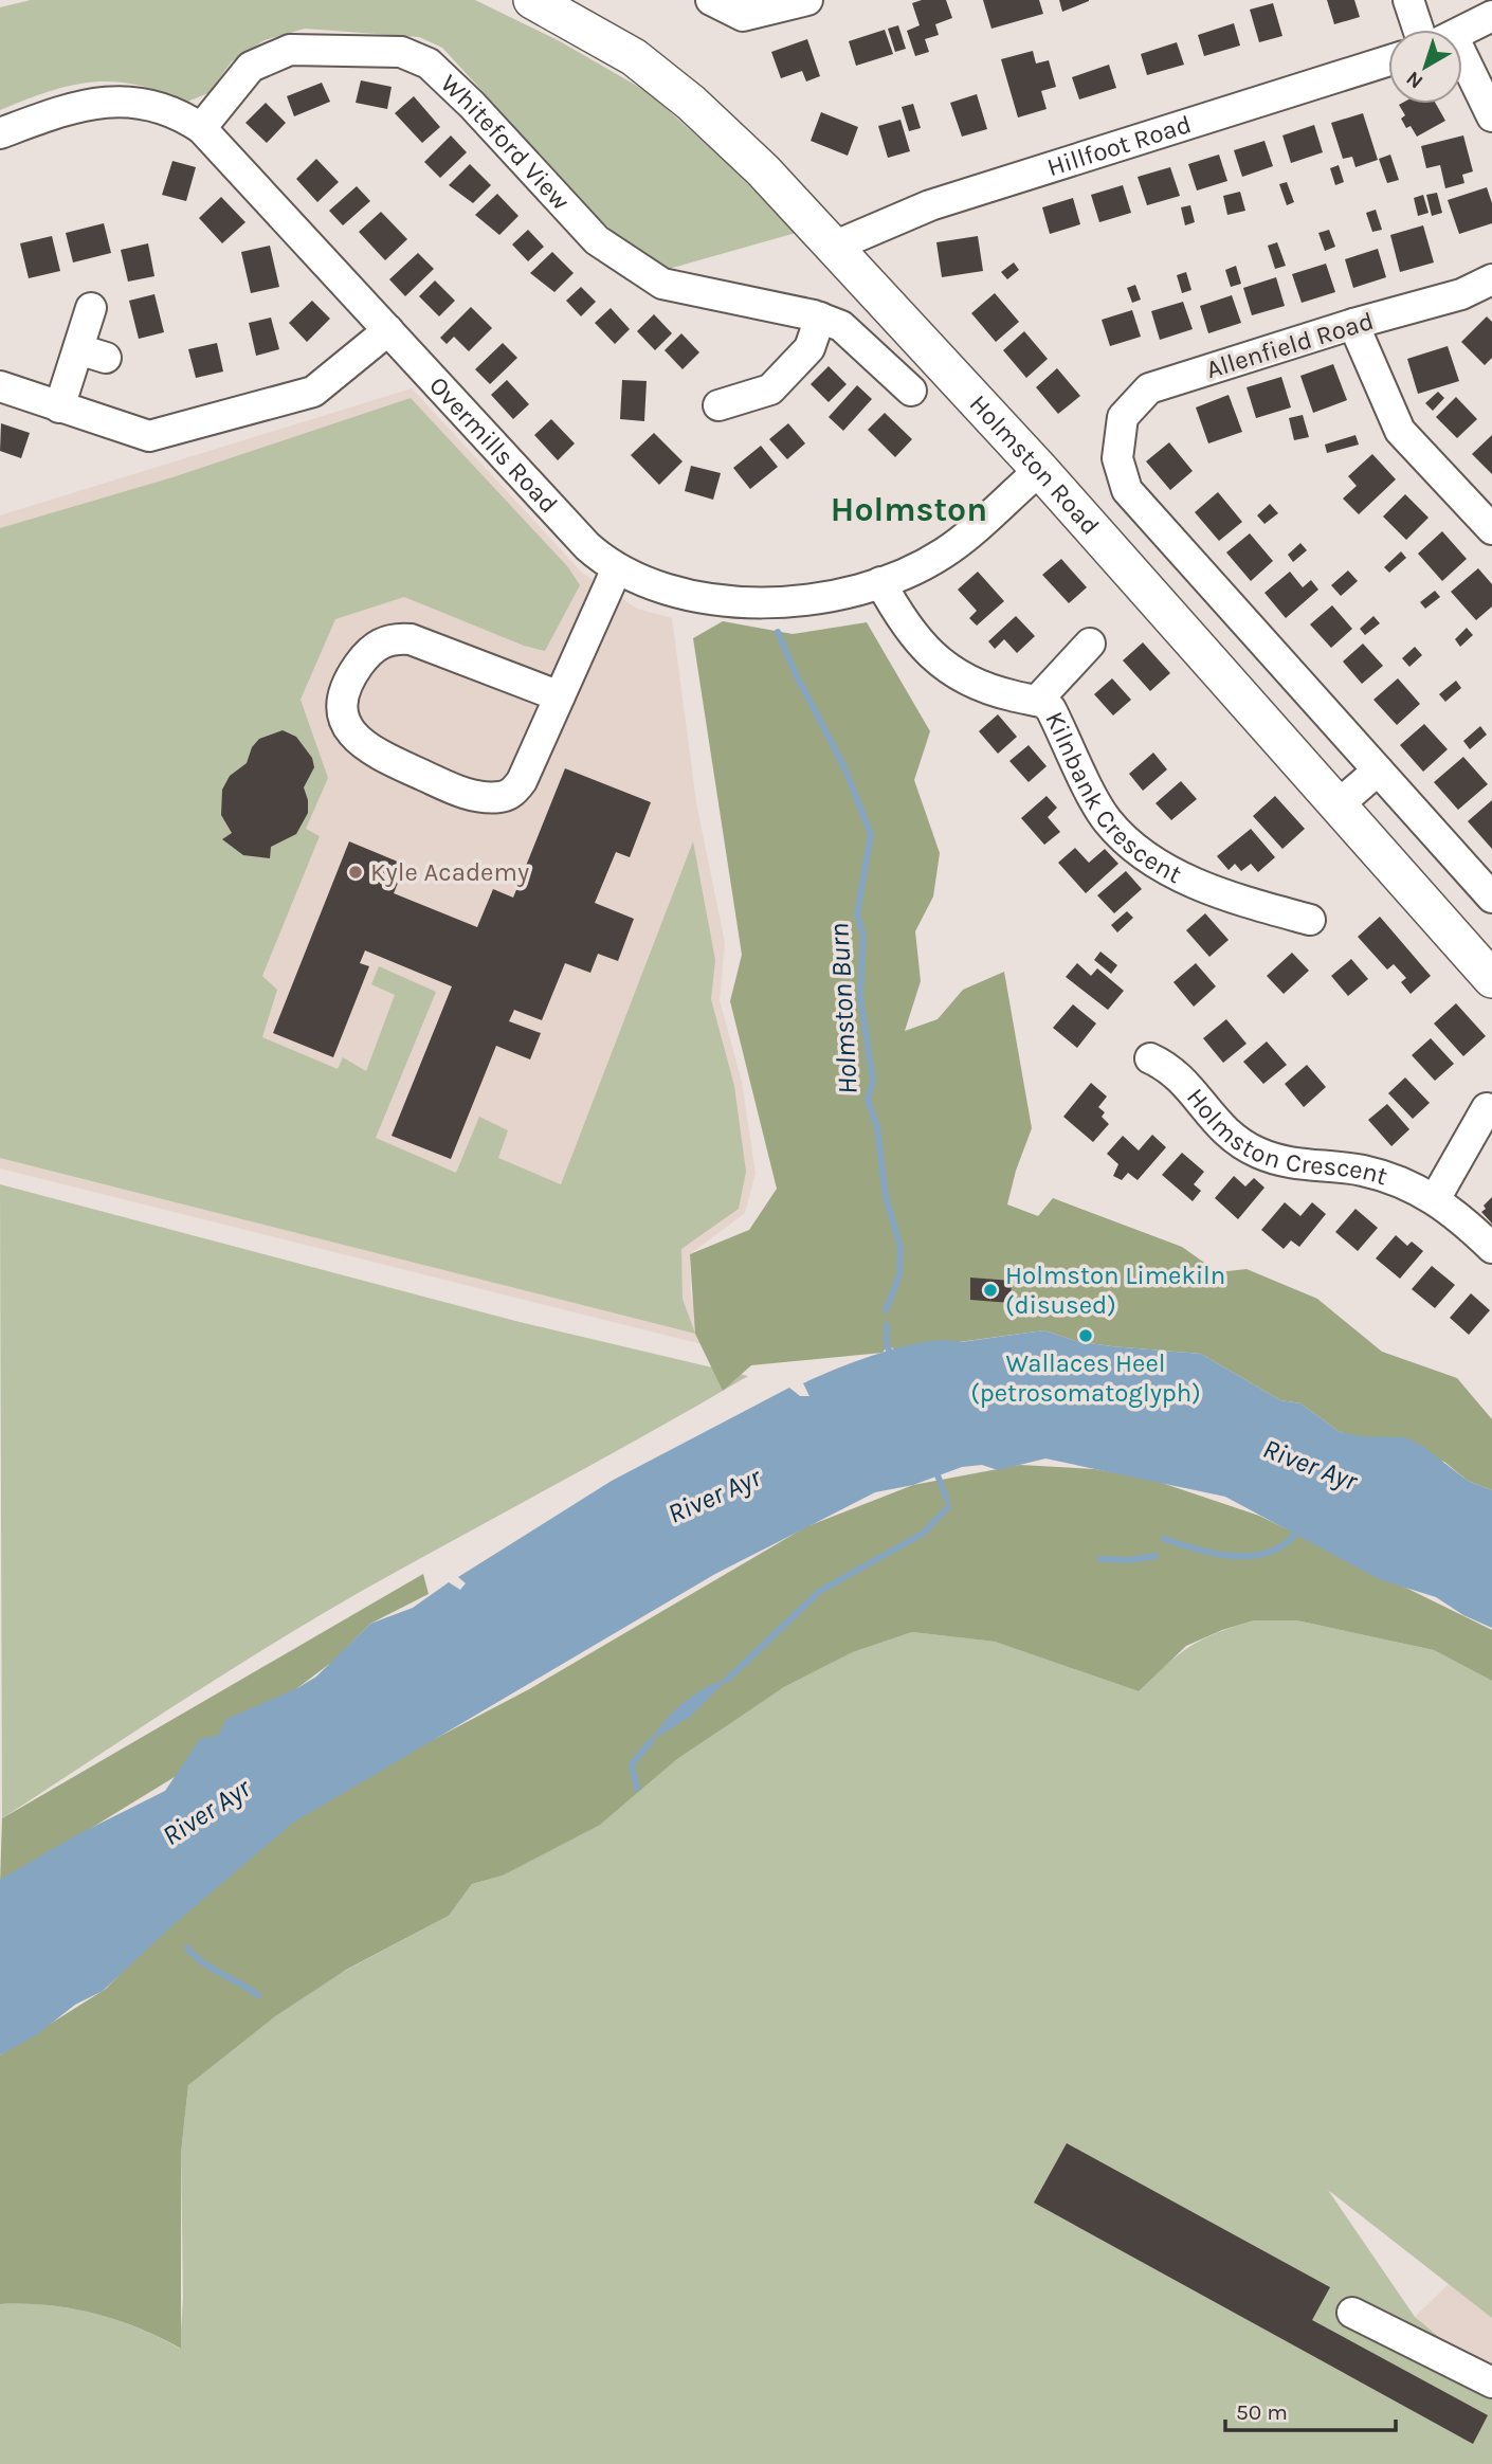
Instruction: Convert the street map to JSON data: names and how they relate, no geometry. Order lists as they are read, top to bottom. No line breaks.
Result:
{"streets":{"main road":["Holmston Road"],"street":["Whiteford View","Hillfoot Road","Allenfield Road","Overmills Road","Kilnbank Crescent","Holmston Crescent"]},"crossings":[["Whiteford View","Overmills Road"],["Hillfoot Road","Holmston Road"],["Allenfield Road","Holmston Road"],["Overmills Road","Holmston Road"],["Overmills Road","Kilnbank Crescent"]],"districts":["Holmston"],"water":["Holmston Burn","River Ayr"],"places":["Kyle Academy","Holmston Limekiln (disused)","Wallaces Heel (petrosomatoglyph)"],"scale_bar":"50 m","north":"bottom left"}
